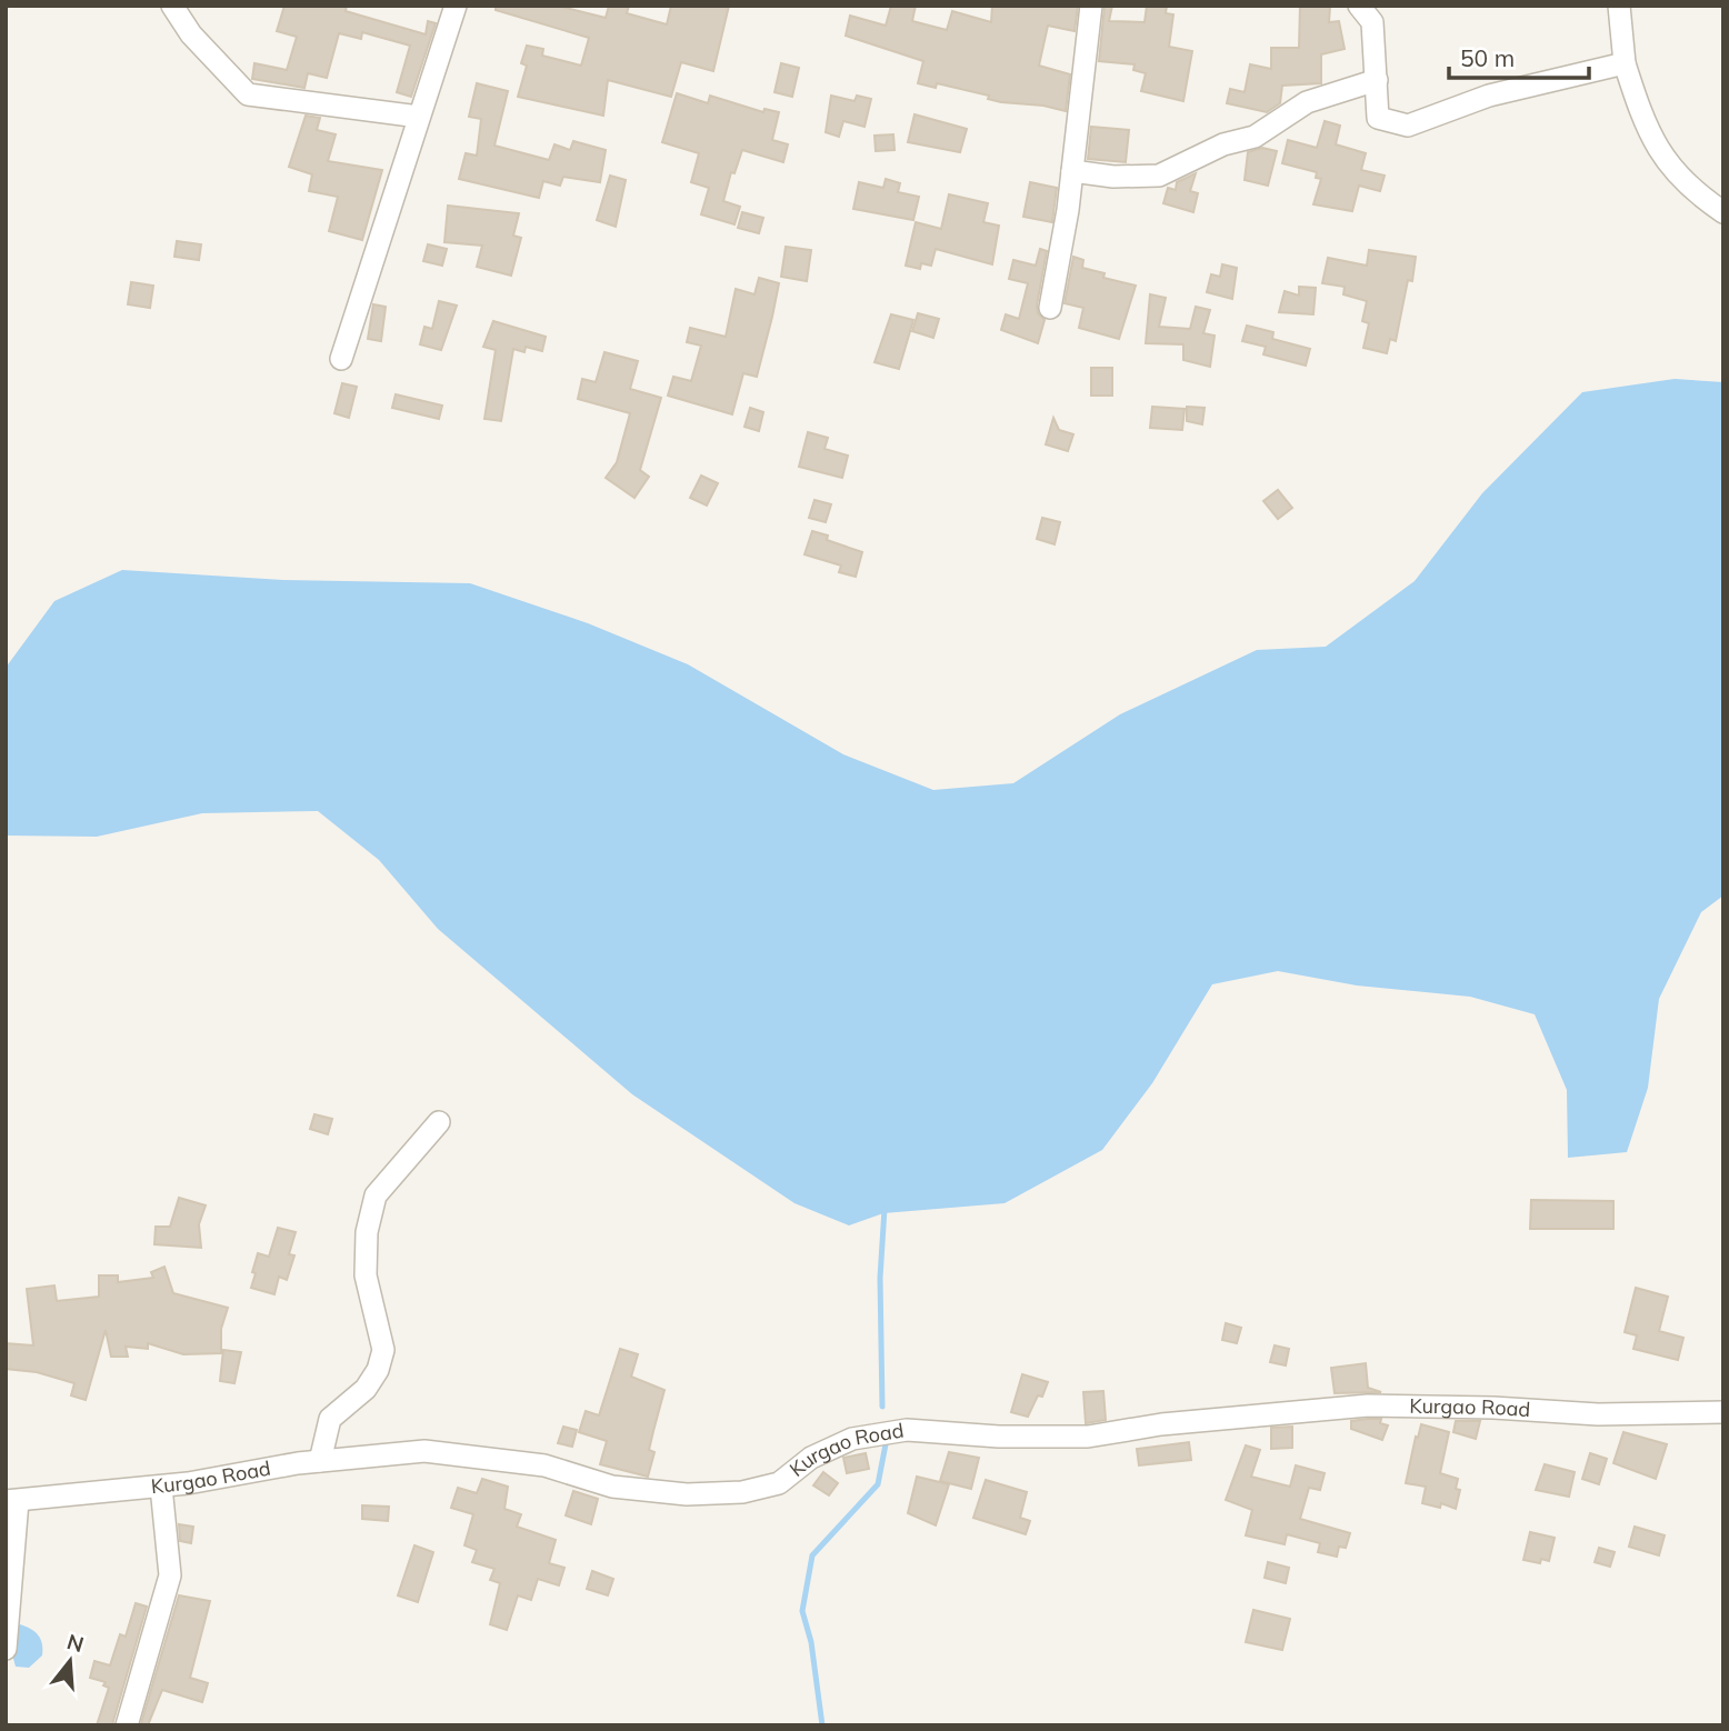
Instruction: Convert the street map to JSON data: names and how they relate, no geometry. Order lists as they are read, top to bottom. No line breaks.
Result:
{"streets":{"street":["Kurgao Road"]},"scale_bar":"50 m","north":"top"}
